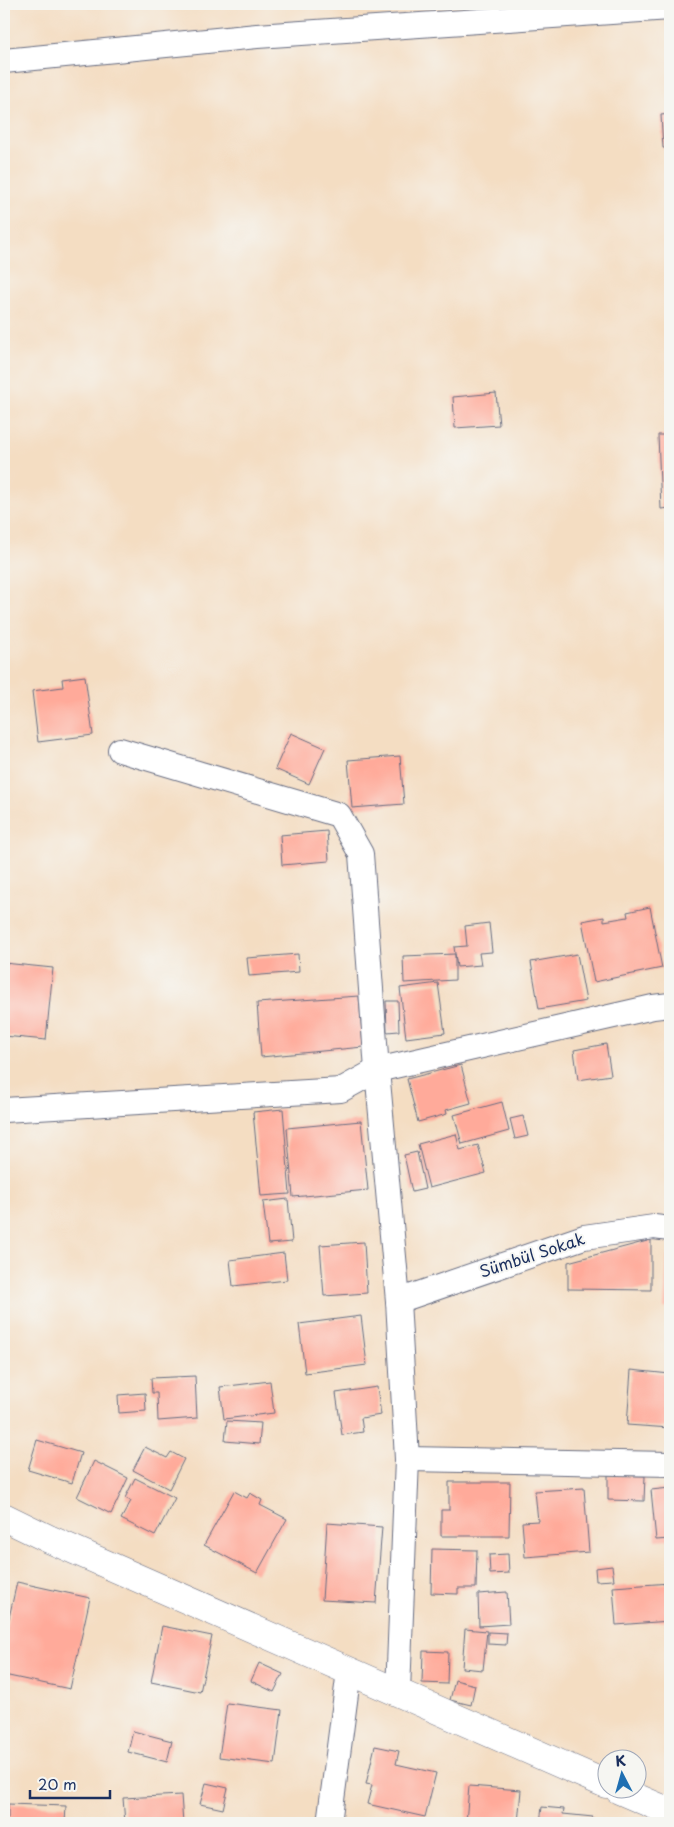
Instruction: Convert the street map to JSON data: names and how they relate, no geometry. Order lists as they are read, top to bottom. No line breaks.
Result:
{"streets":{"street":["Sümbül Sokak"]},"scale_bar":"20 m","north":"top"}
